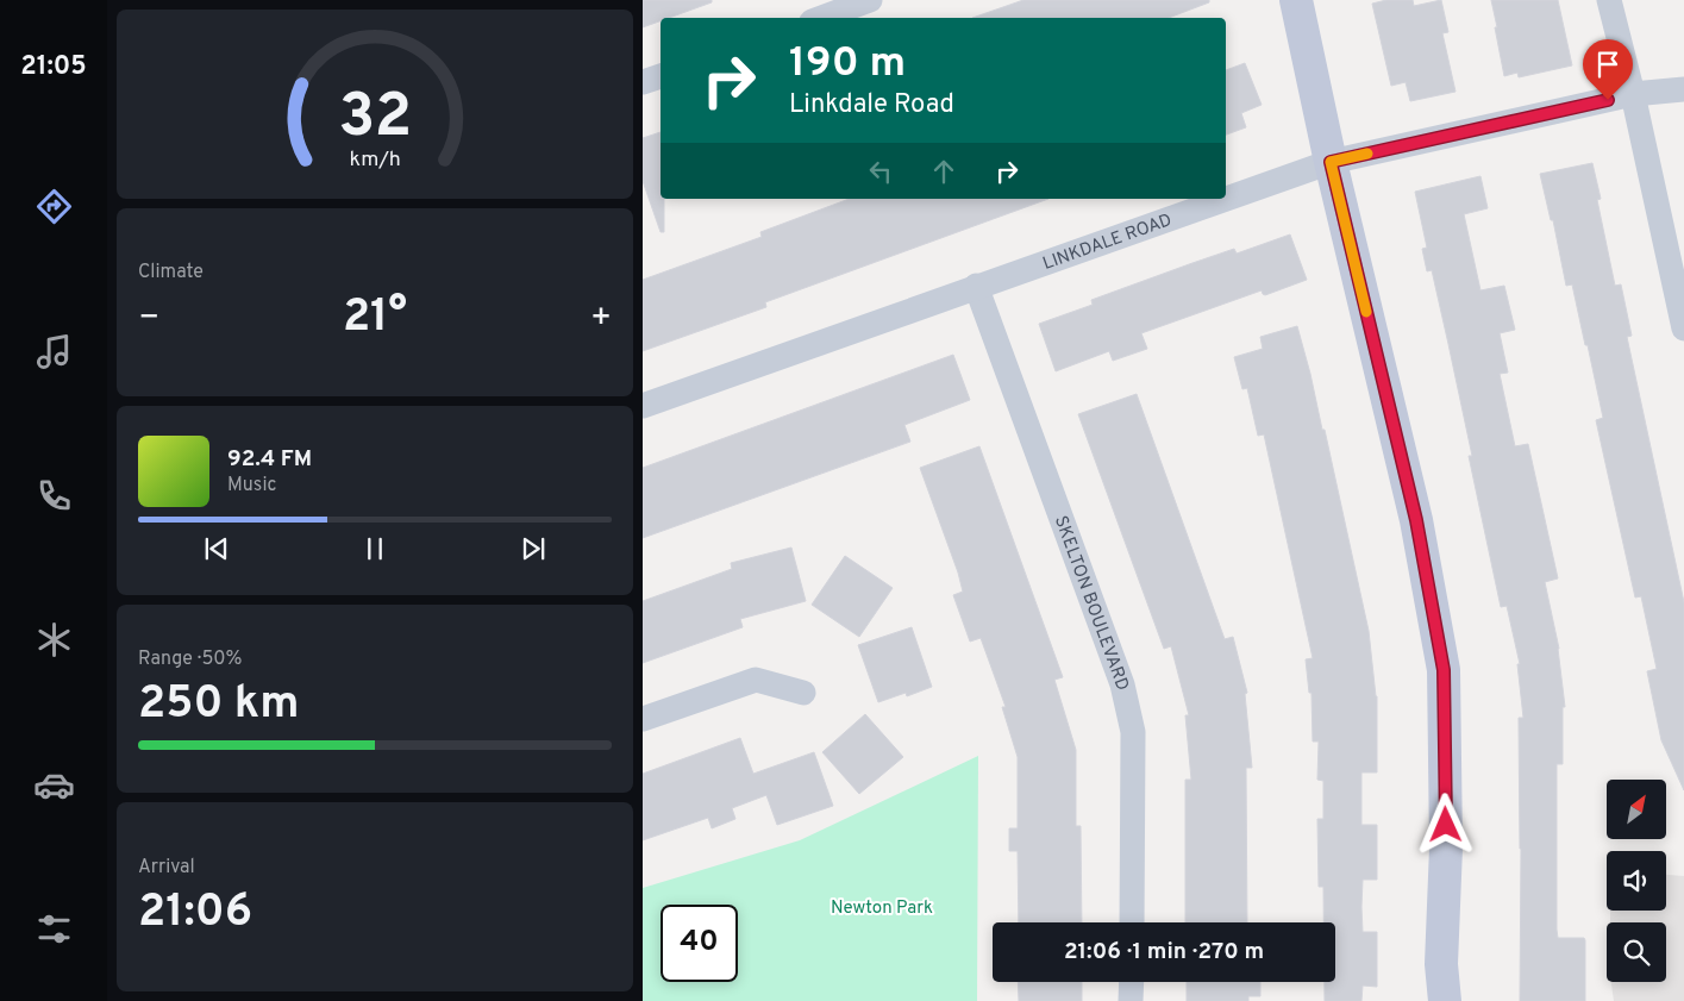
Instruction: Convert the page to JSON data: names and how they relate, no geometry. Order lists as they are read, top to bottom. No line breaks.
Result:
{"streets":{"street":["LINKDALE ROAD","SKELTON BOULEVARD"]},"crossings":[["LINKDALE ROAD","SKELTON BOULEVARD"]],"parks":["Newton Park"],"north":"top right","page":{"tabs":"21:05","turn":["190 m","Linkdale Road"],"tile":["Climate",["Range · 50%","250 km"],["Arrival","21:06"]],"heat":["−","21°","+"],"song":["92.4 FM","Music"],"limit":"40","trip":"21:06 · 1 min · 270 m","gauge":["32","km/h"]}}
